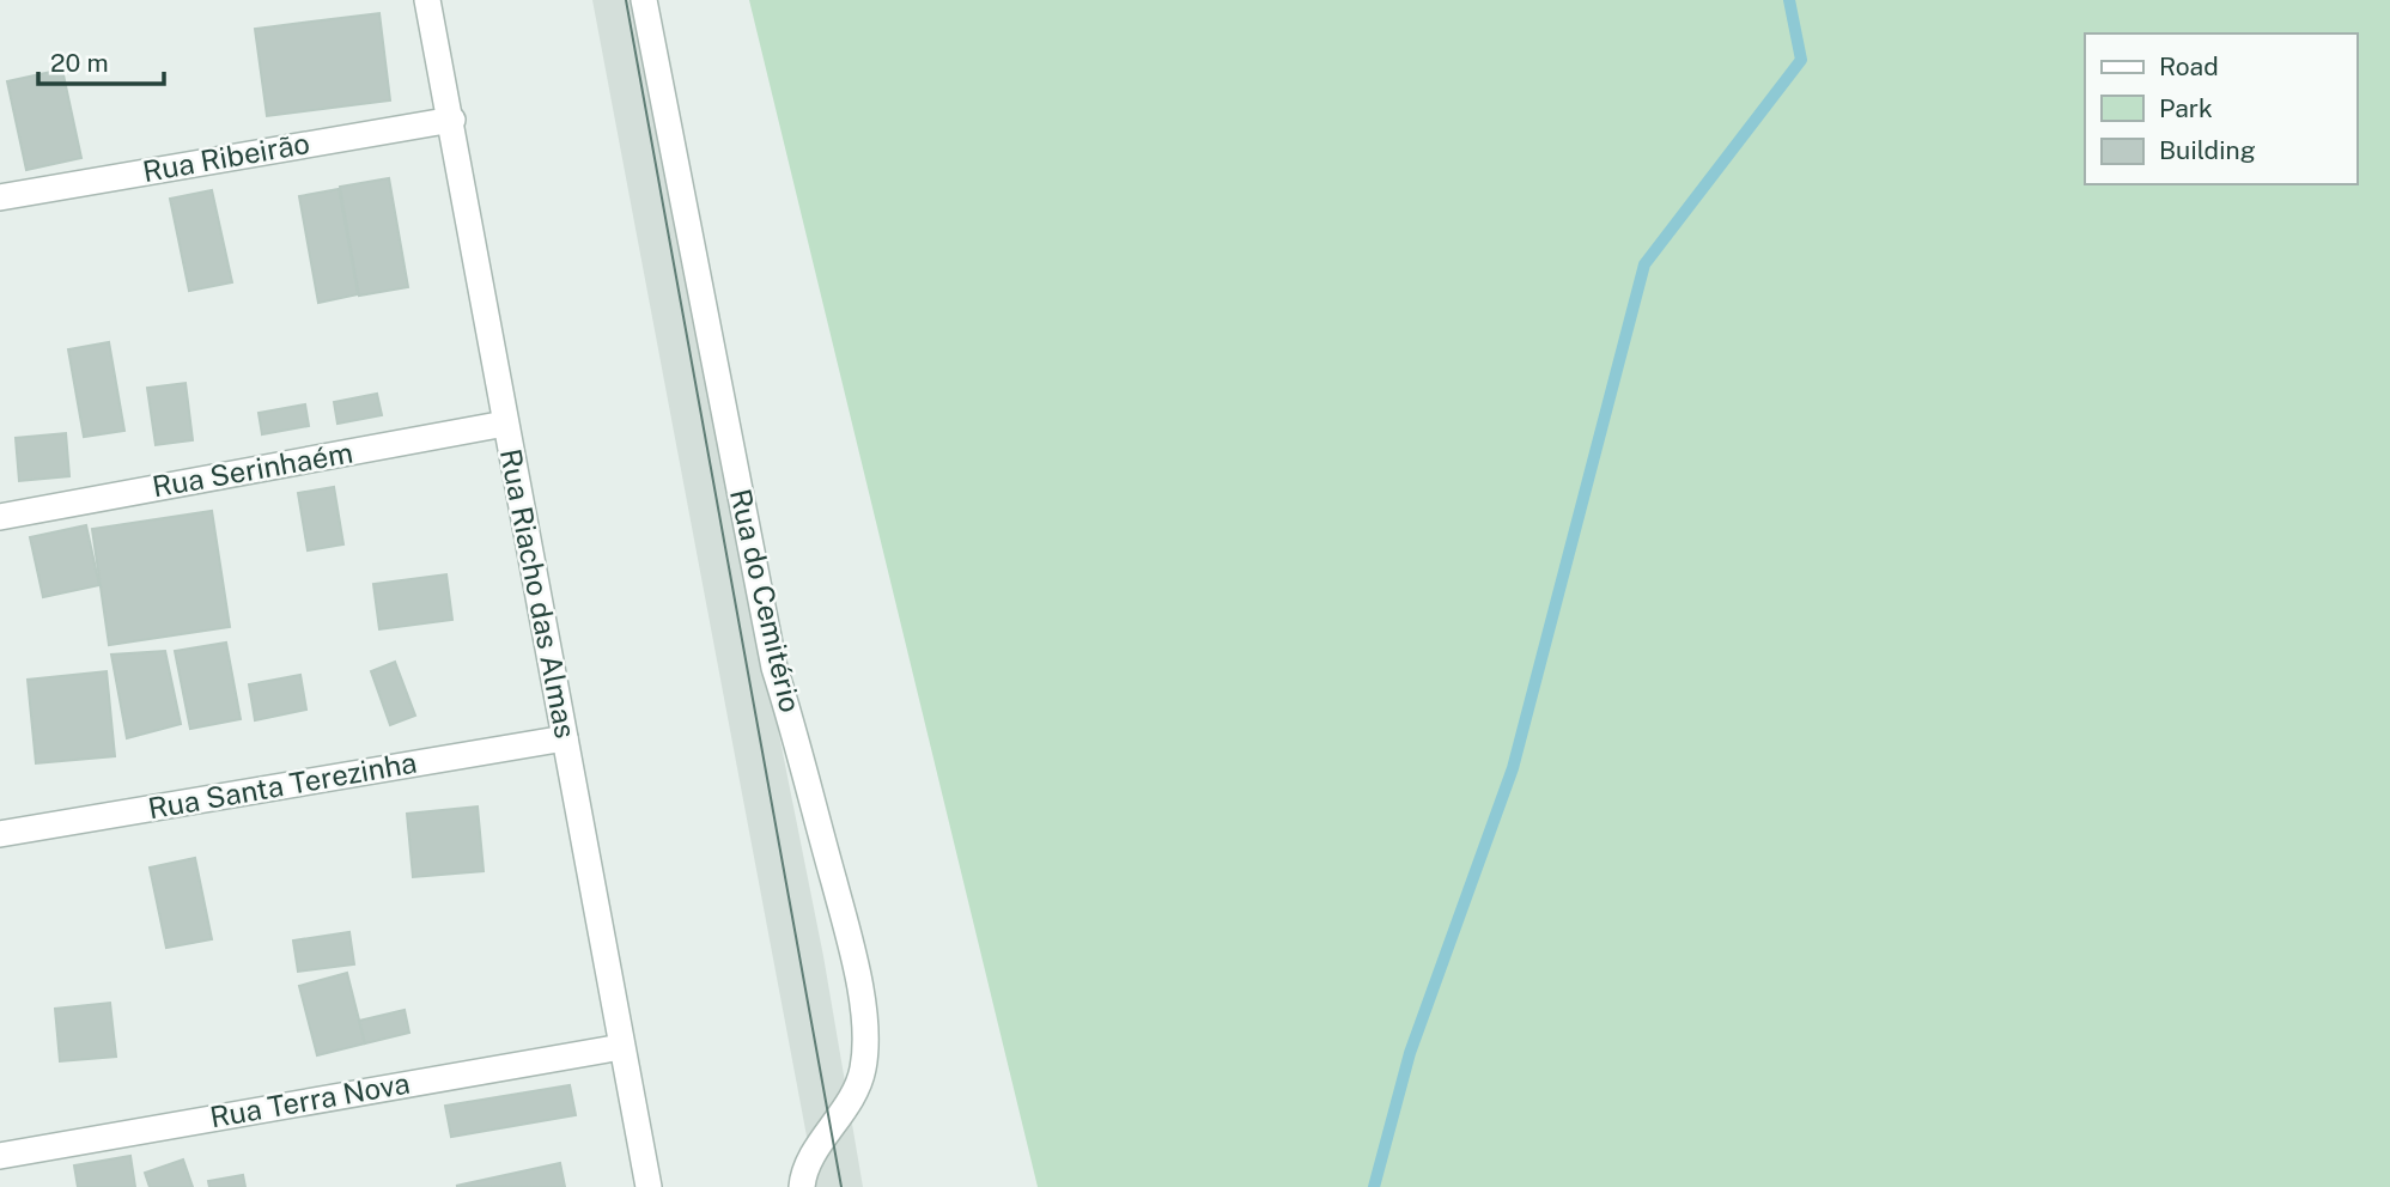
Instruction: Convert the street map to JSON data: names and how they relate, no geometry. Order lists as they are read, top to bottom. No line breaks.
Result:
{"streets":{"street":["Rua Ribeirão","Rua Serinhaém","Rua Riacho das Almas","Rua do Cemitério","Rua Santa Terezinha","Rua Terra Nova"]},"crossings":[["Rua Ribeirão","Rua Riacho das Almas"],["Rua Serinhaém","Rua Riacho das Almas"],["Rua Riacho das Almas","Rua Santa Terezinha"],["Rua Riacho das Almas","Rua Terra Nova"]],"legend":["Road","Park","Building"],"scale_bar":"20 m"}
